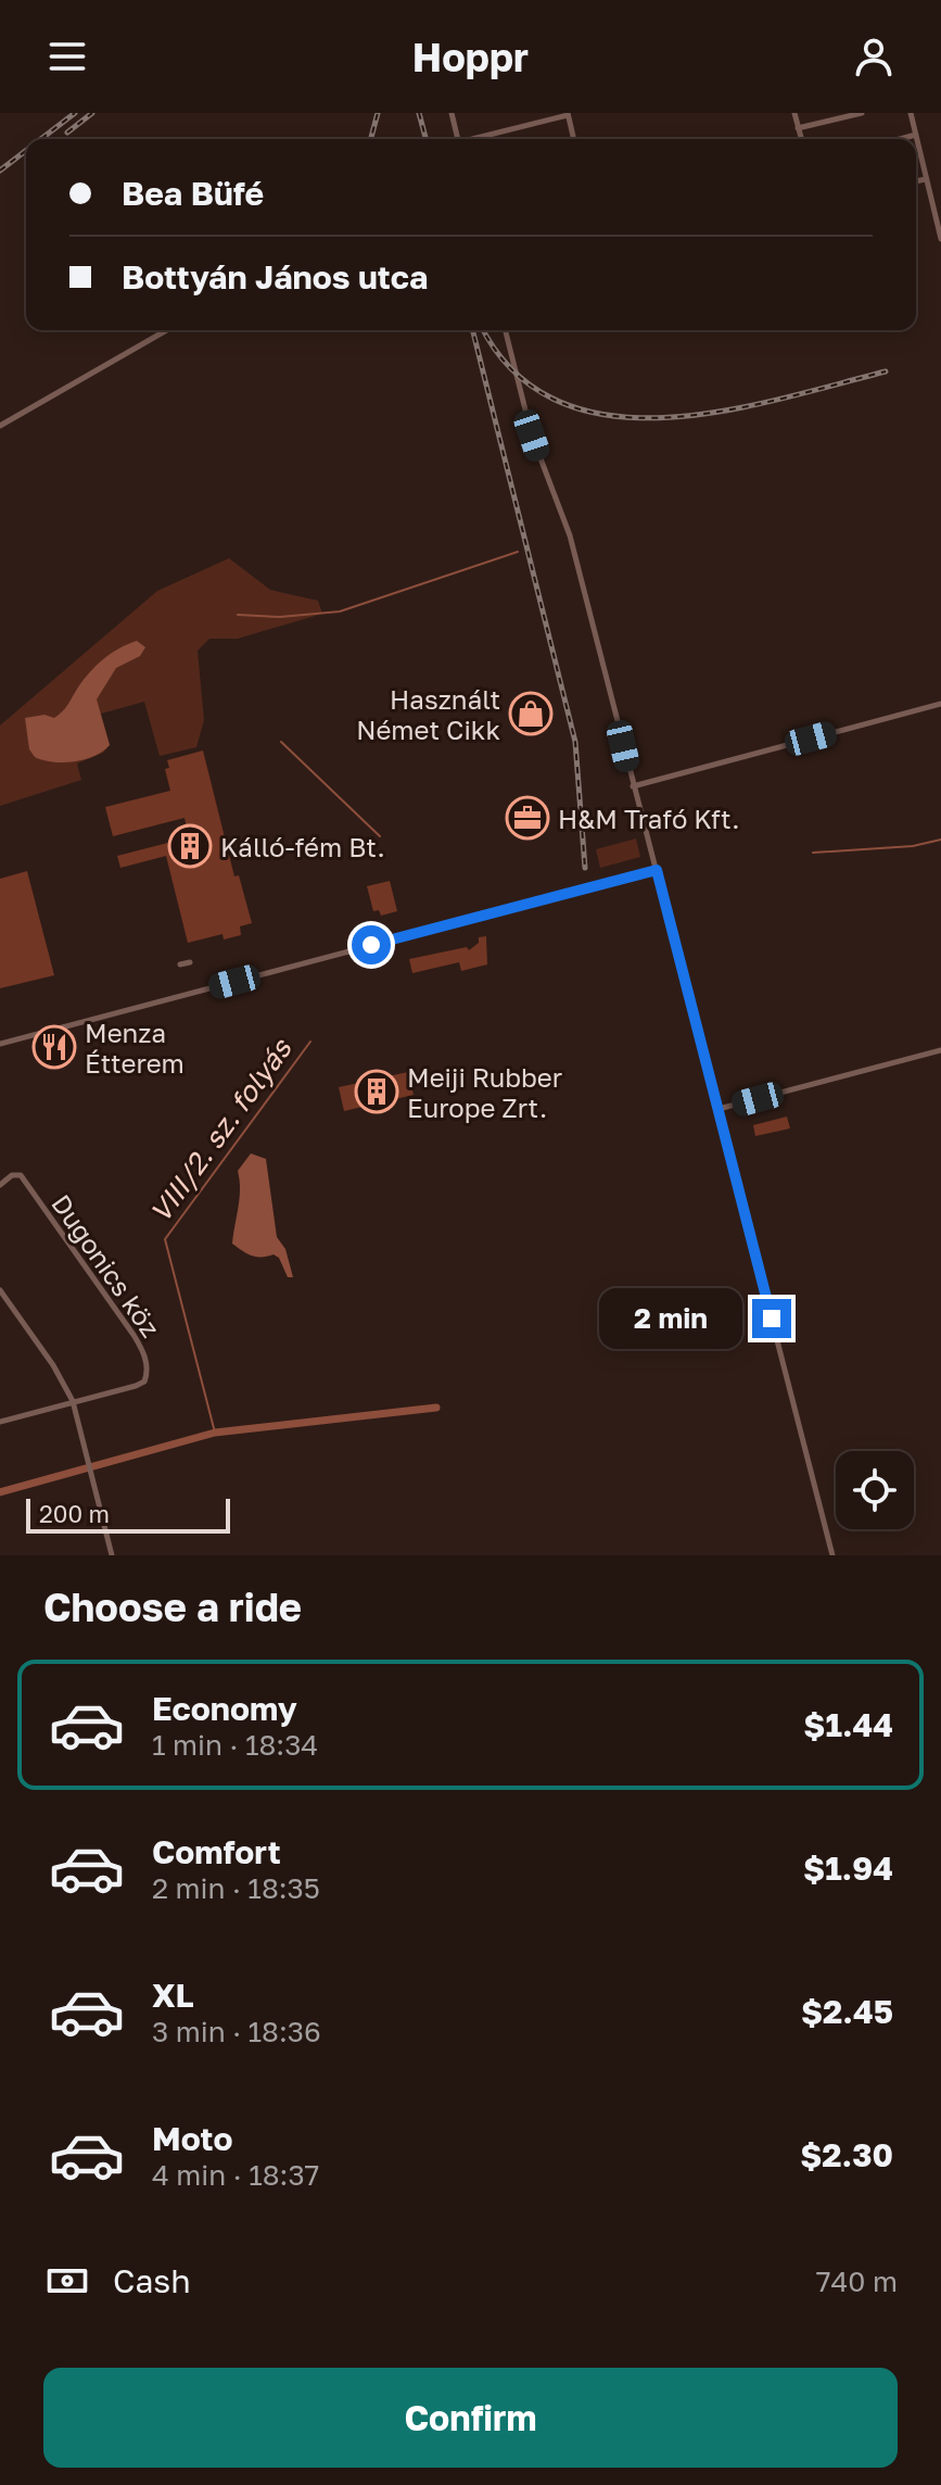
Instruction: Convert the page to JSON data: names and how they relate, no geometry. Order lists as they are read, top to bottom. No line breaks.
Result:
{"streets":{"street":["Dugonics köz"]},"water":["VIII/2. sz. folyás"],"places":{"shop":["Használt Német Cikk"],"office":["H&M Trafó Kft."],"building":["Kálló-fém Bt.","Meiji Rubber Europe Zrt."],"restaurant":["Menza Étterem"]},"scale_bar":"200 m","page":{"header":"Hoppr","banner":["Bea Büfé","Bottyán János utca"],"bubble":"2 min","scale":"200 m","heading":"Choose a ride","list":[{"name":"Economy","note":"1 min · 18:34","value":"$1.44"},{"name":"Comfort","note":"2 min · 18:35","value":"$1.94"},{"name":"XL","note":"3 min · 18:36","value":"$2.45"},{"name":"Moto","note":"4 min · 18:37","value":"$2.30"}],"pay":["Cash","740 m"],"buttons":"Confirm"}}
